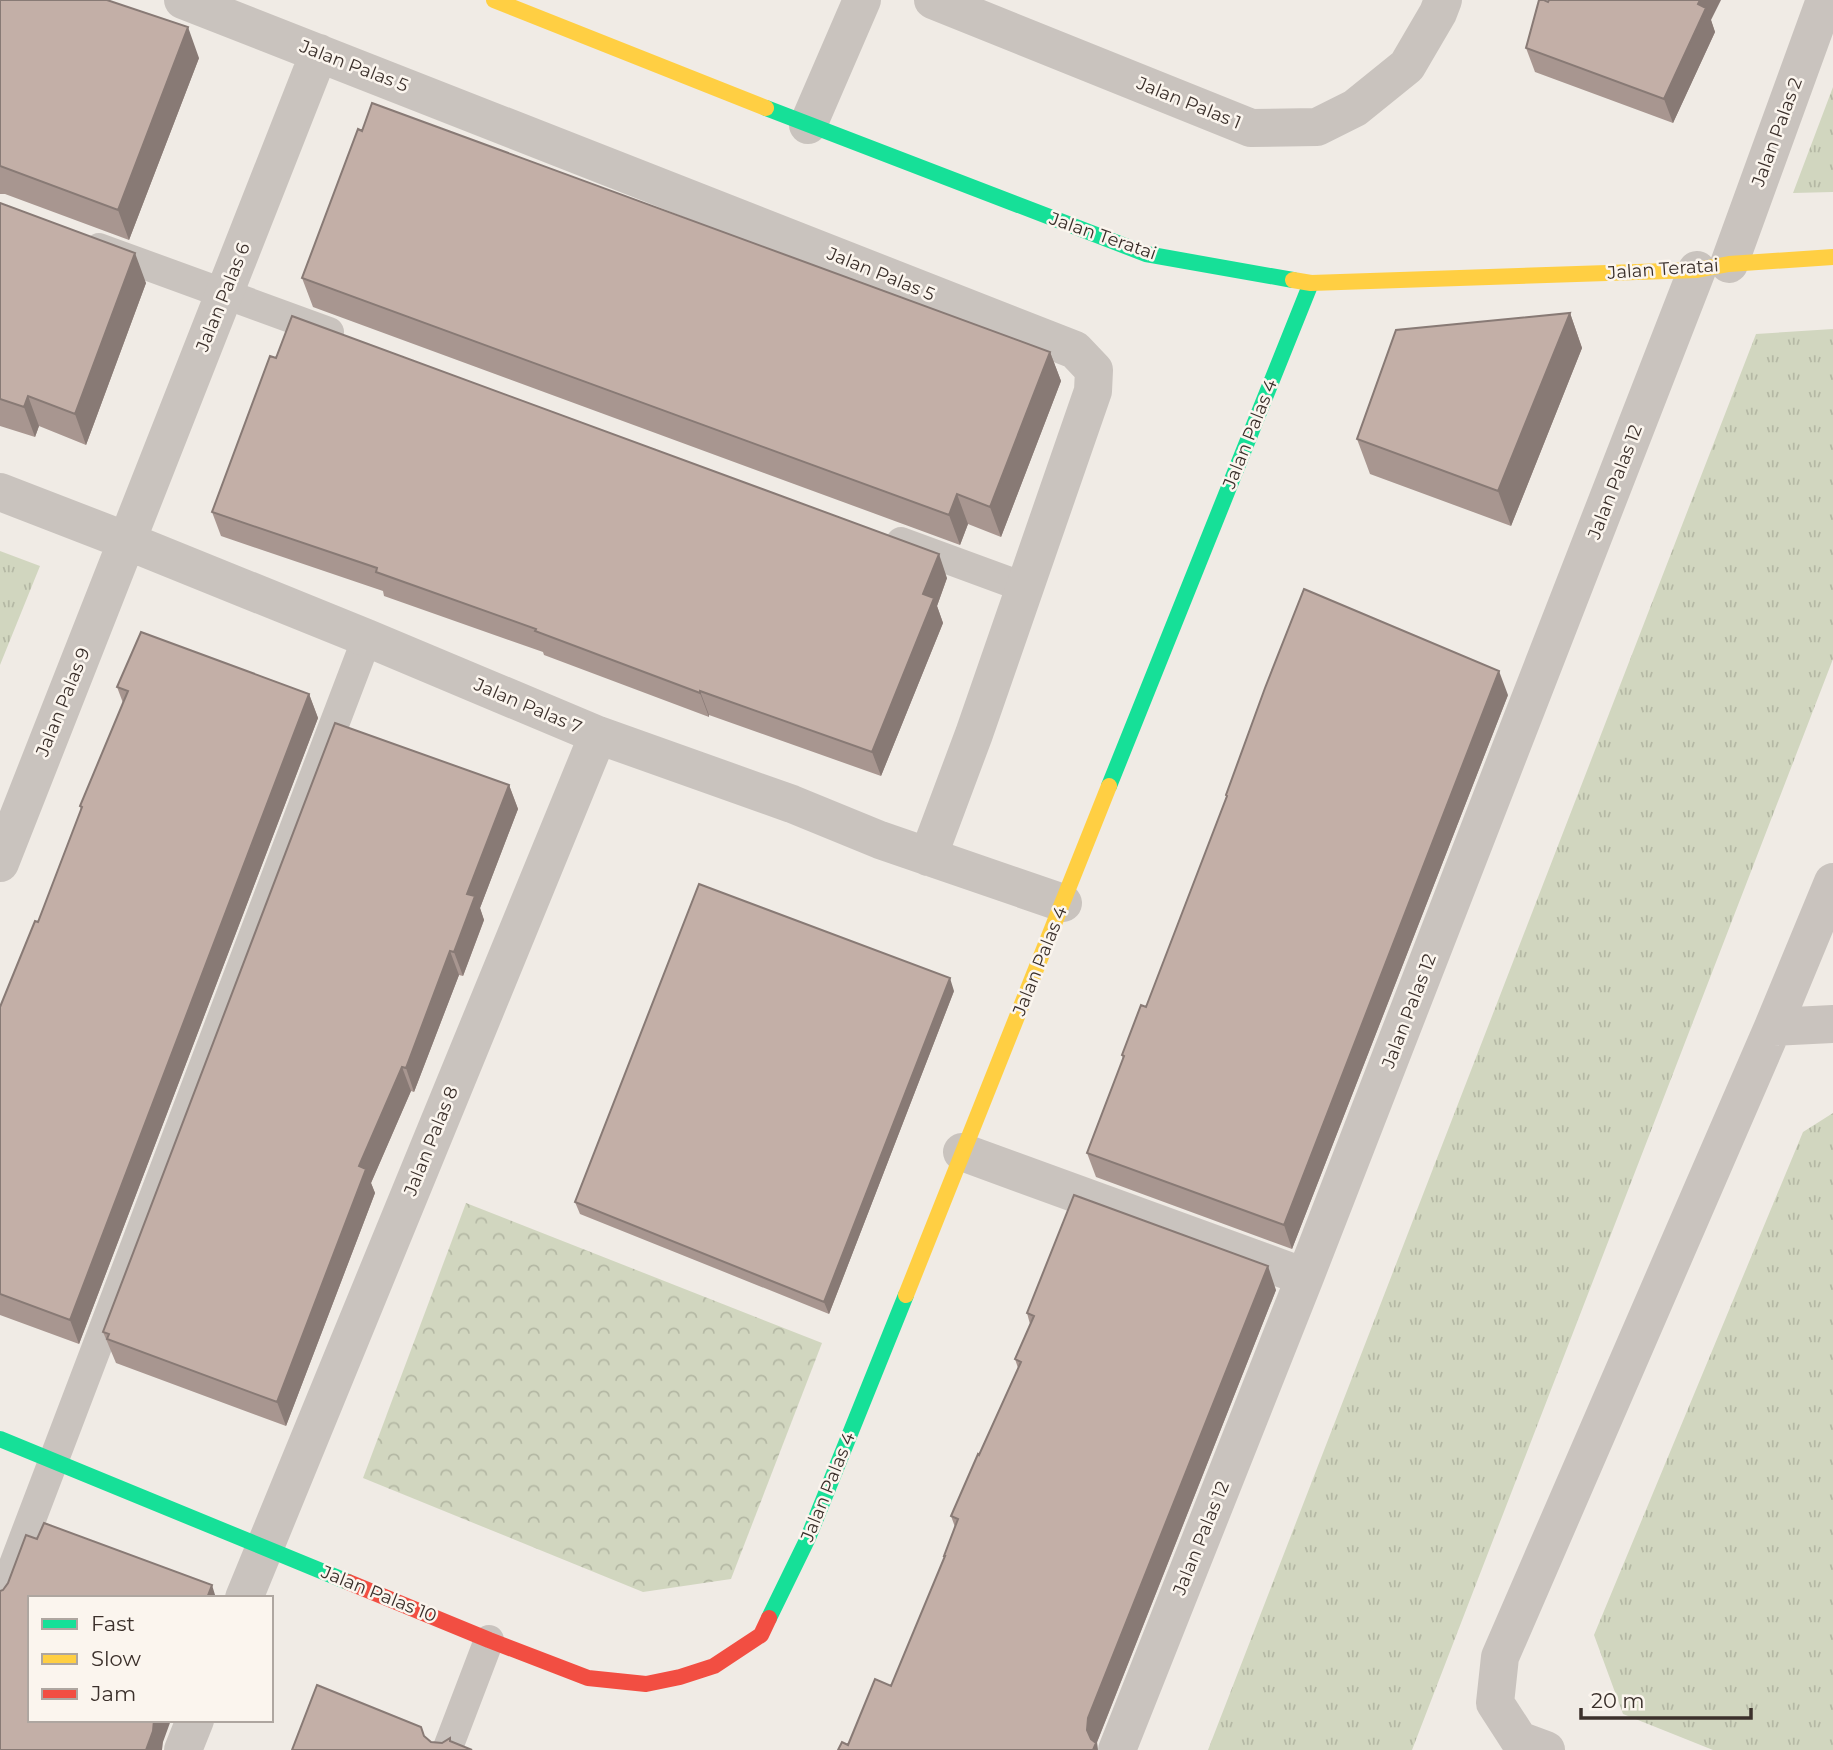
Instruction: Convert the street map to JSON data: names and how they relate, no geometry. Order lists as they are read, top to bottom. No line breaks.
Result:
{"streets":{"street":["Jalan Palas 5","Jalan Palas 1","Jalan Palas 2","Jalan Teratai","Jalan Palas 6","Jalan Palas 4","Jalan Palas 12","Jalan Palas 9","Jalan Palas 7","Jalan Palas 8","Jalan Palas 10"]},"crossings":[["Jalan Palas 5","Jalan Palas 6"],["Jalan Palas 5","Jalan Palas 7"],["Jalan Palas 2","Jalan Teratai"],["Jalan Palas 2","Jalan Palas 12"],["Jalan Teratai","Jalan Palas 4"],["Jalan Teratai","Jalan Palas 12"],["Jalan Palas 6","Jalan Palas 9"],["Jalan Palas 6","Jalan Palas 7"],["Jalan Palas 4","Jalan Palas 7"],["Jalan Palas 4","Jalan Palas 10"],["Jalan Palas 9","Jalan Palas 7"],["Jalan Palas 7","Jalan Palas 8"],["Jalan Palas 8","Jalan Palas 10"]],"legend":["Fast","Slow","Jam"],"scale_bar":"20 m"}
